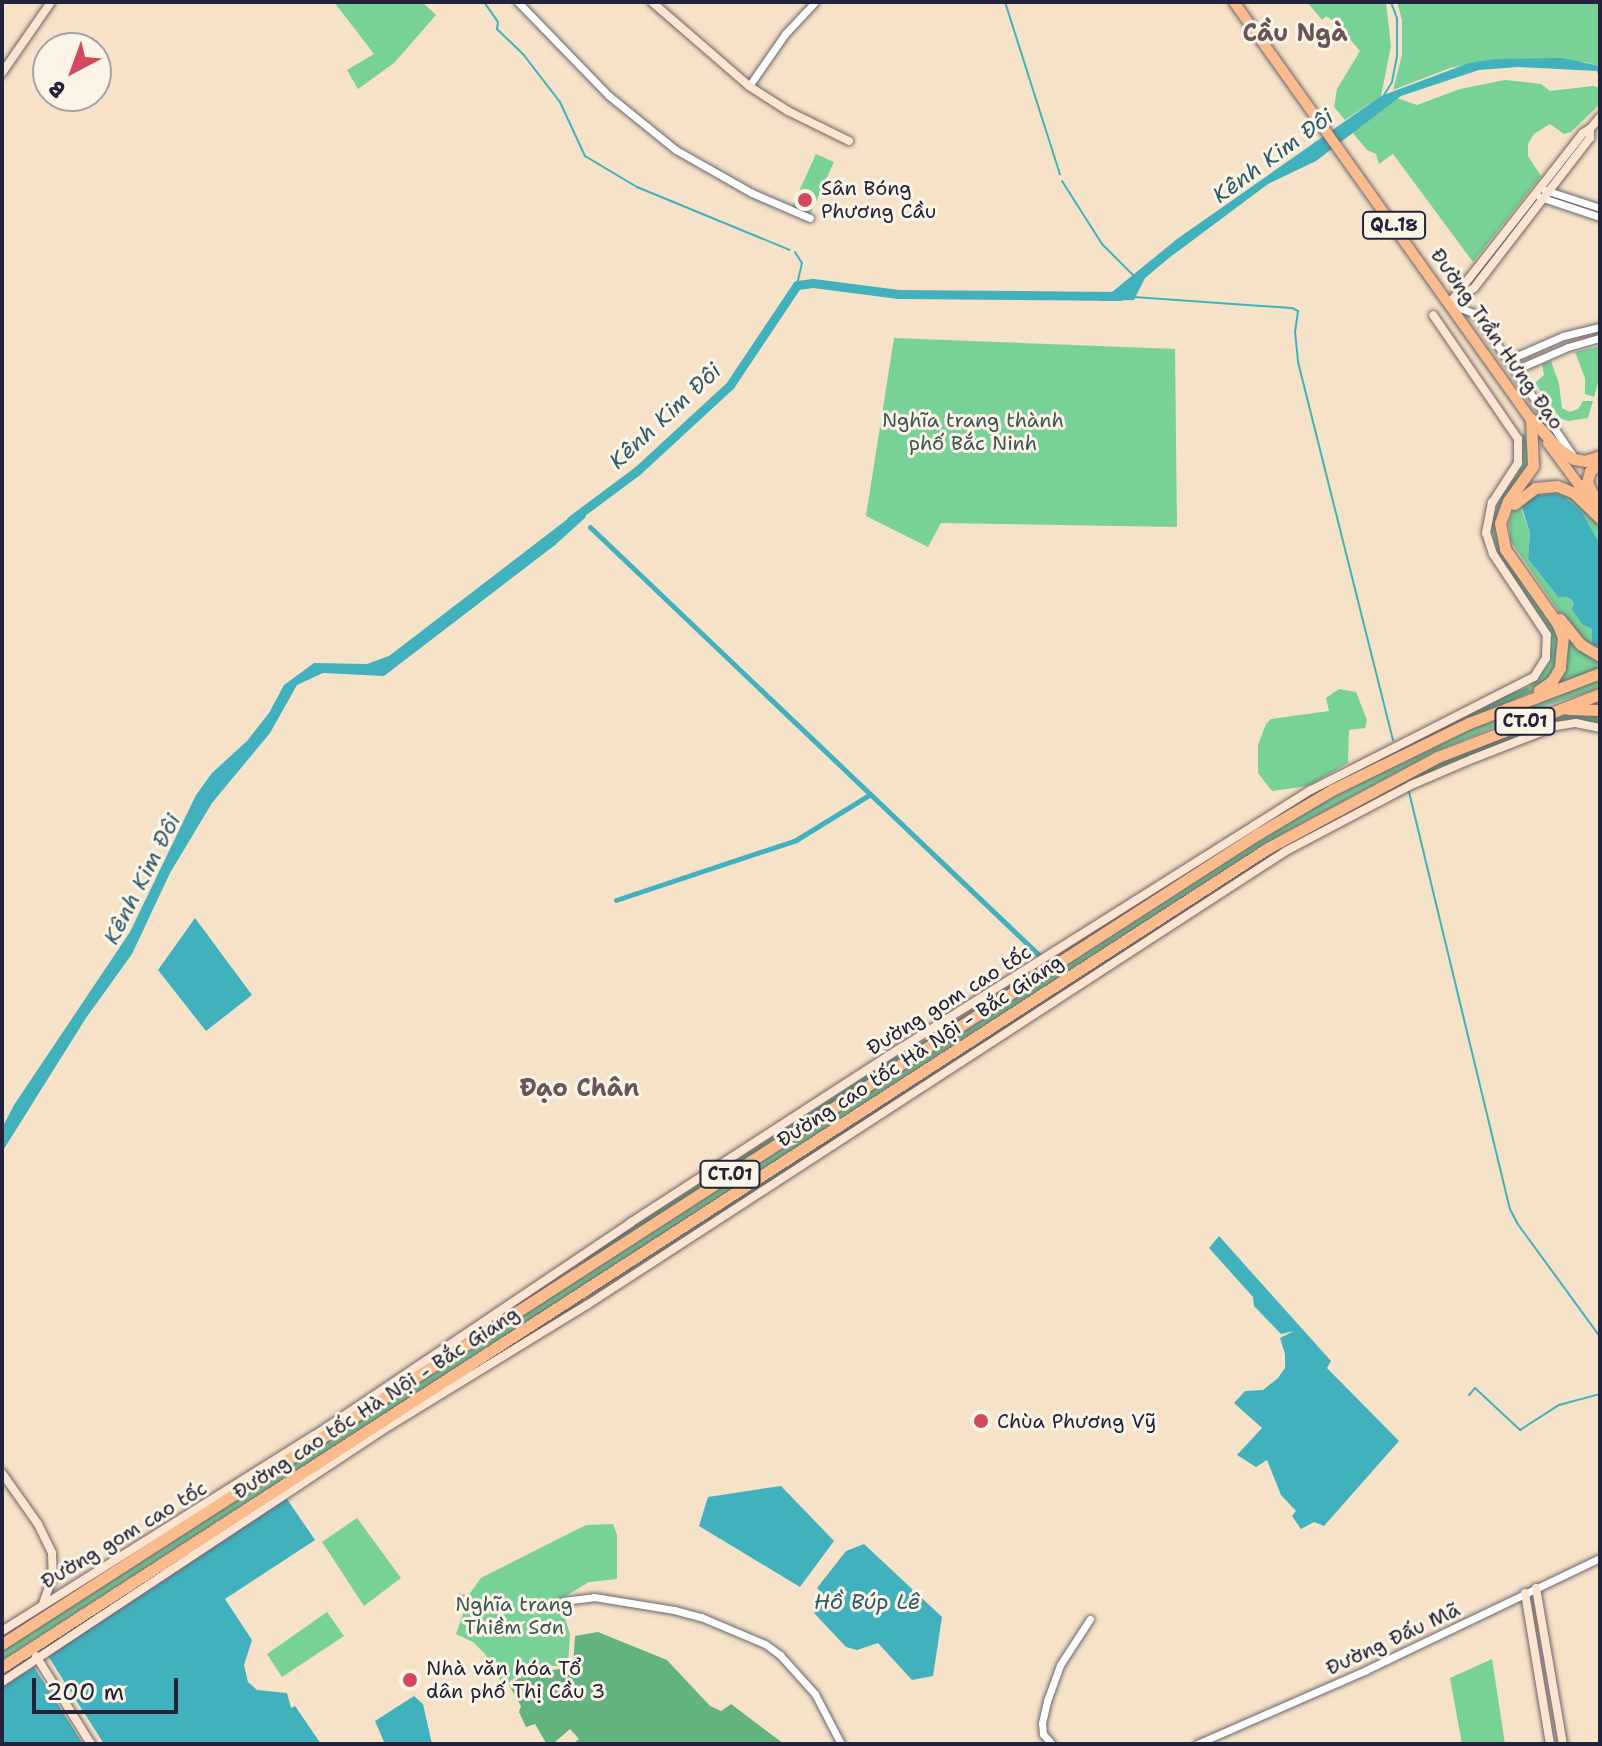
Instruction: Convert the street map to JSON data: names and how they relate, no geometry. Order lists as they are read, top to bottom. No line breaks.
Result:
{"streets":{"highway":["QL.18","Đường Trần Hưng Đạo","CT.01","Đường cao tốc Hà Nội - Bắc Giang"],"main road":["Đường gom cao tốc"],"street":["Đường Đấu Mã"]},"crossings":[["QL.18","Đường Trần Hưng Đạo"]],"districts":["Cầu Ngà","Đạo Chân"],"water":["Kênh Kim Đôi","Hồ Búp Lê"],"parks":["Nghĩa trang thành phố Bắc Ninh","Nghĩa trang Thiềm Sơn"],"places":["Sân Bóng Phương Cầu","Chùa Phương Vỹ","Nhà văn hóa Tổ dân phố Thị Cầu 3"],"scale_bar":"200 m","north":"bottom left"}
